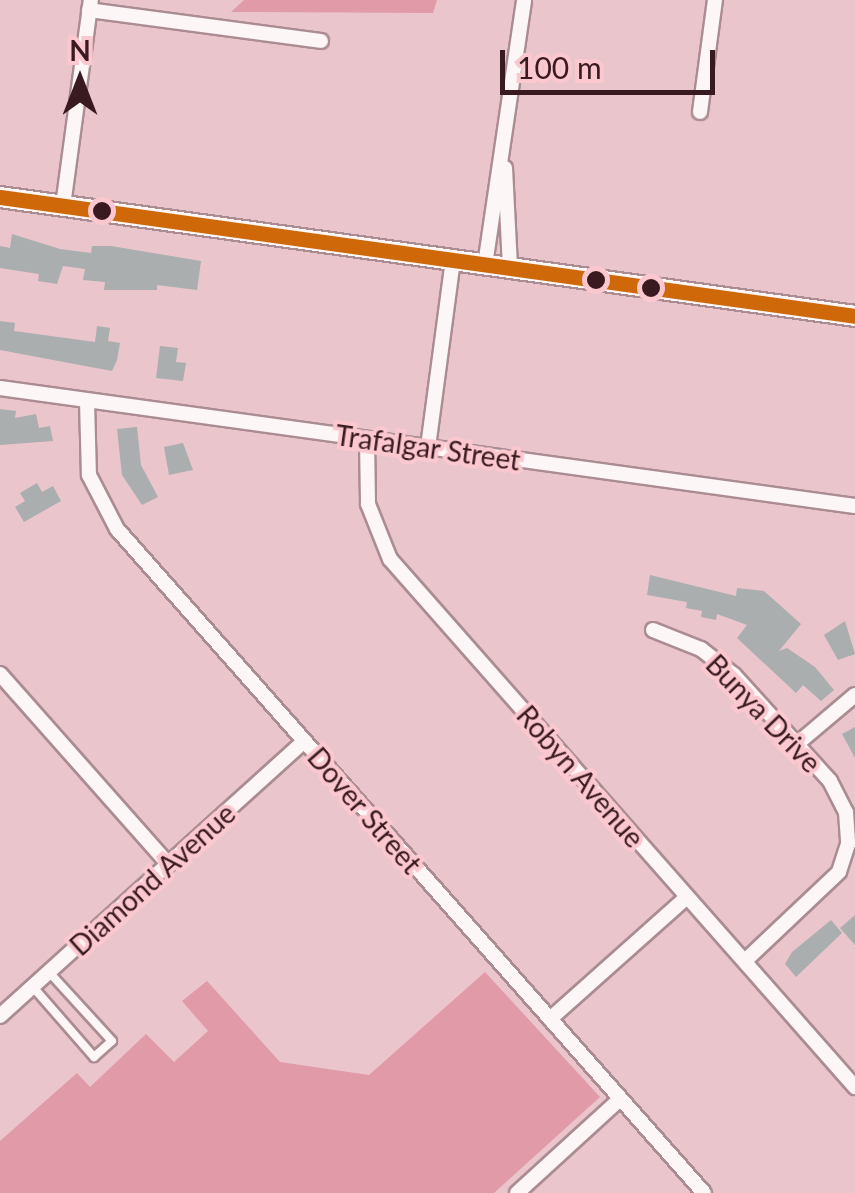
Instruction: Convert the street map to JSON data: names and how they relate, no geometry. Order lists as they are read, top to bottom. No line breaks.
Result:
{"streets":{"street":["Trafalgar Street","Bunya Drive","Robyn Avenue","Dover Street","Diamond Avenue"]},"crossings":[["Trafalgar Street","Robyn Avenue"],["Trafalgar Street","Dover Street"],["Bunya Drive","Robyn Avenue"],["Dover Street","Diamond Avenue"]],"scale_bar":"100 m","north":"top"}
